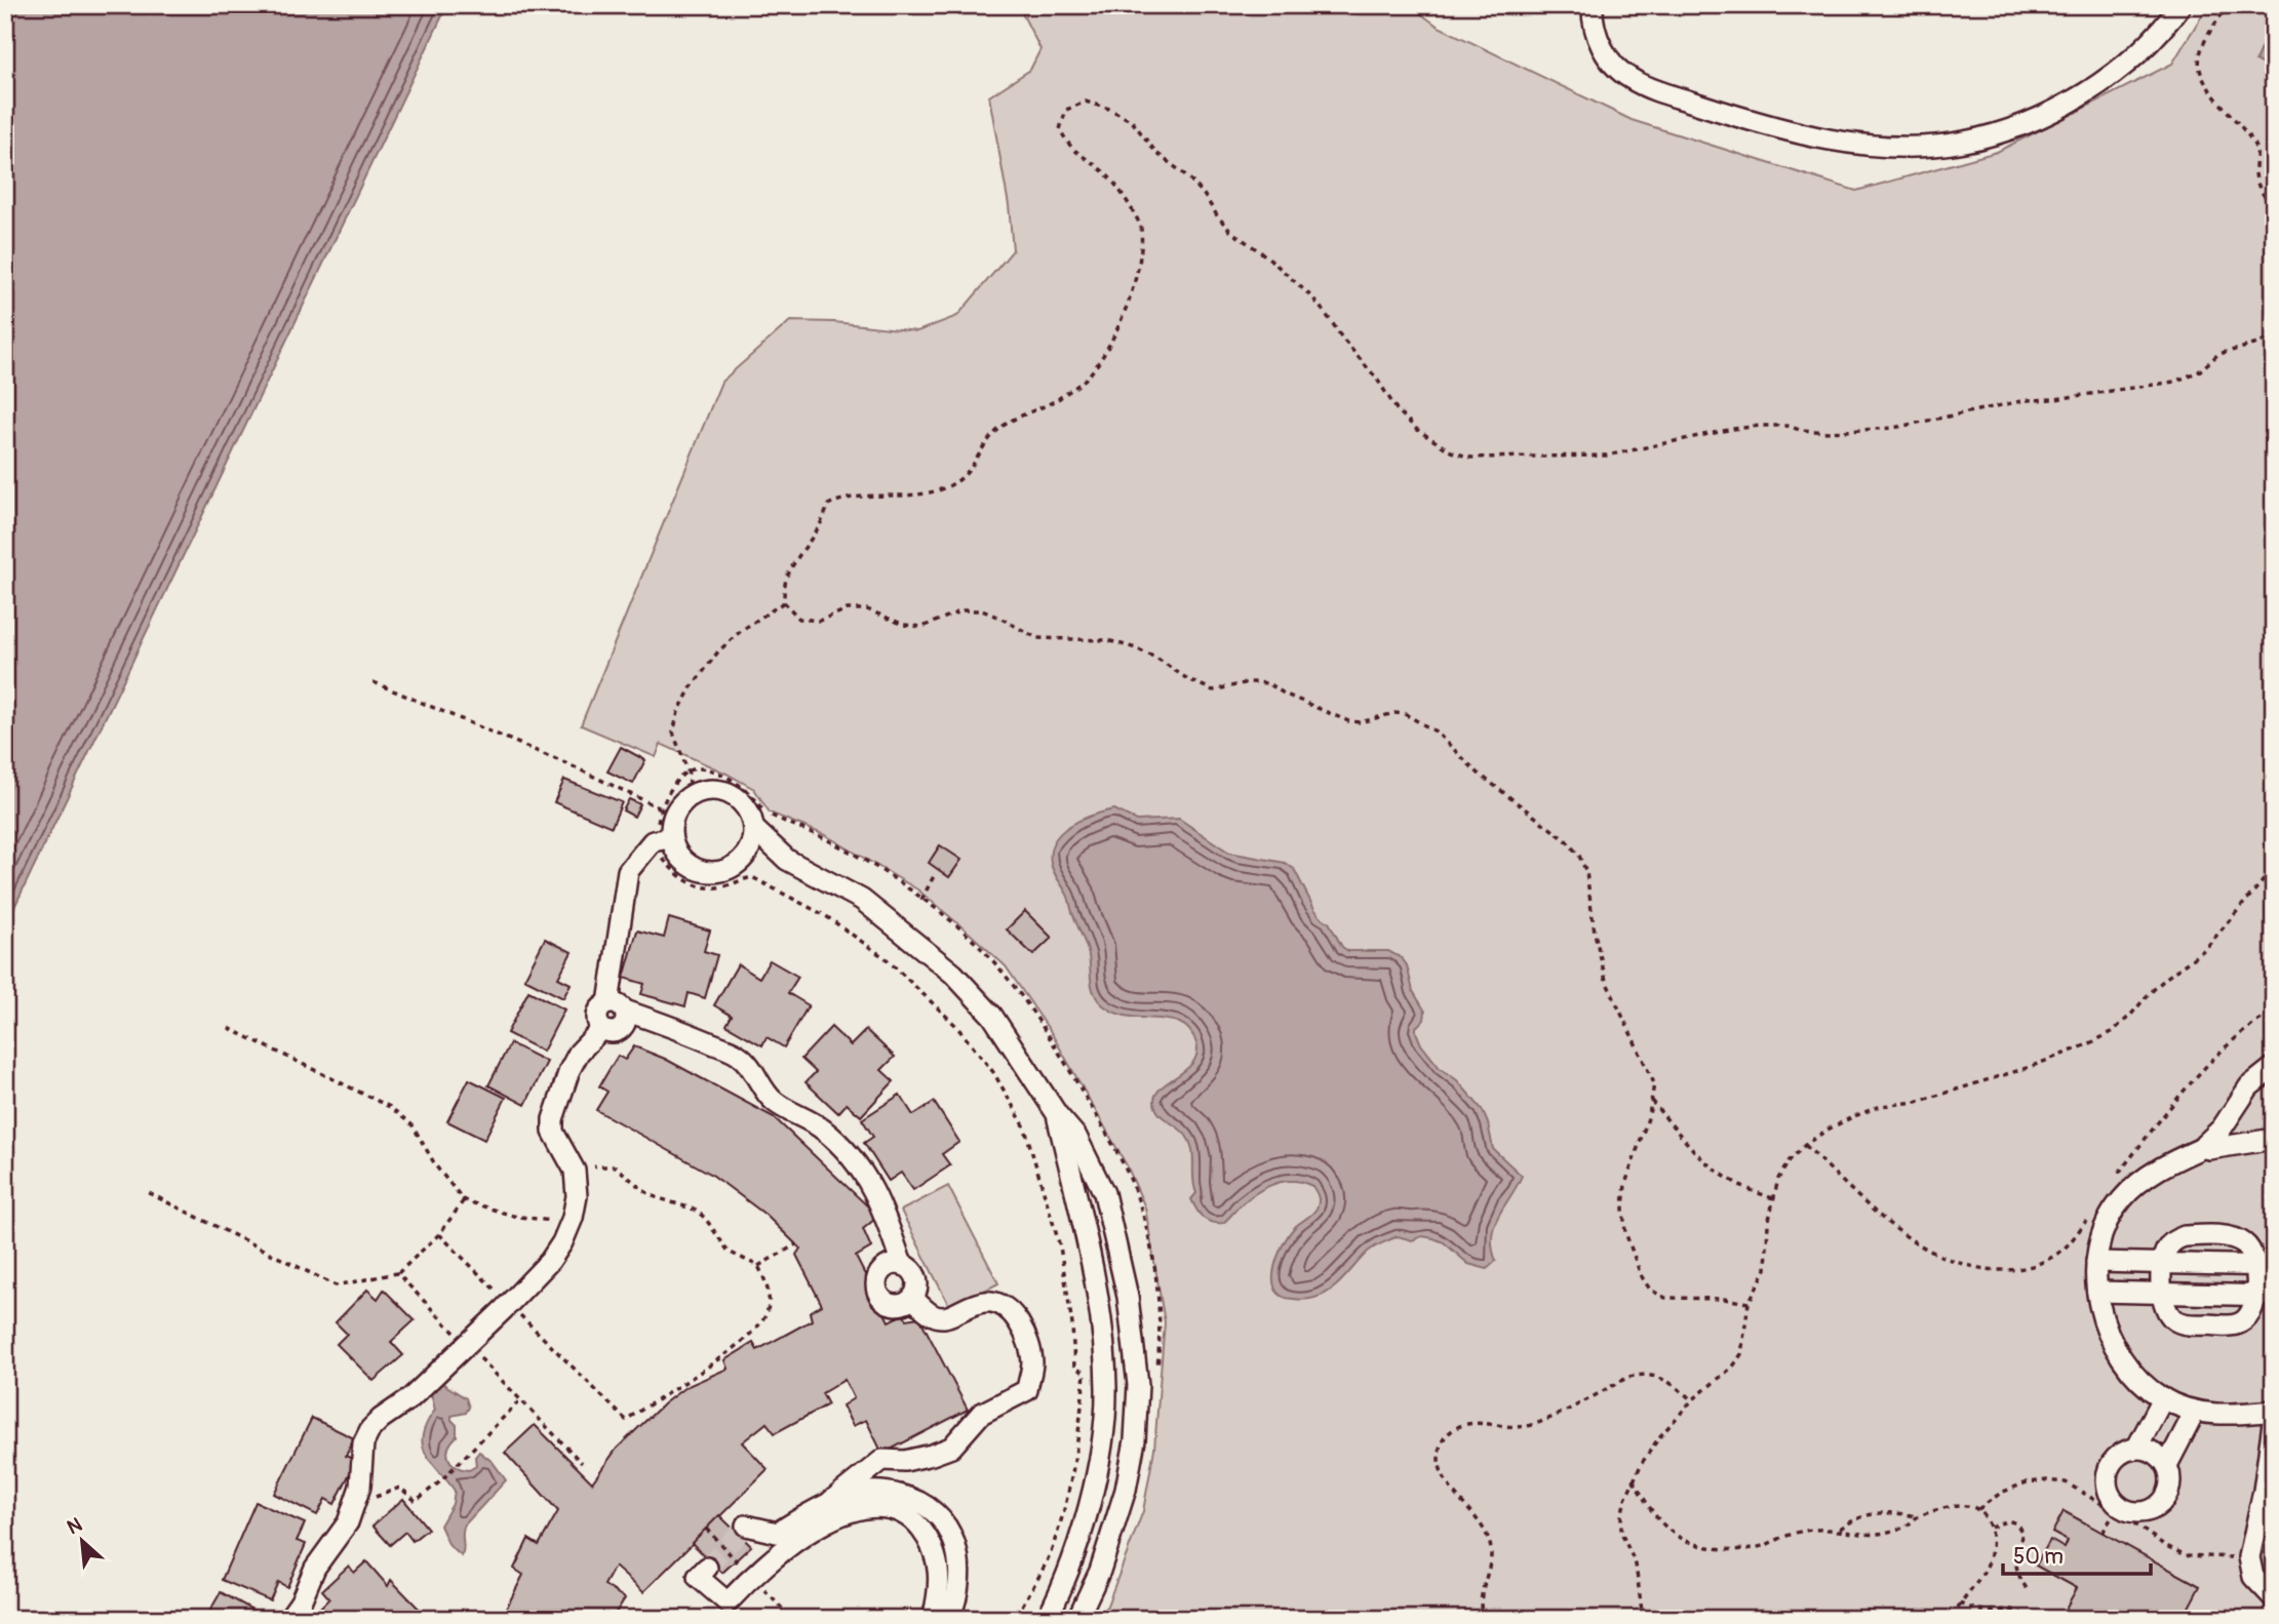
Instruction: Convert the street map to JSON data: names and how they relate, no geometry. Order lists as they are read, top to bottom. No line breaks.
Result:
{"scale_bar":"50 m","north":"top left"}
